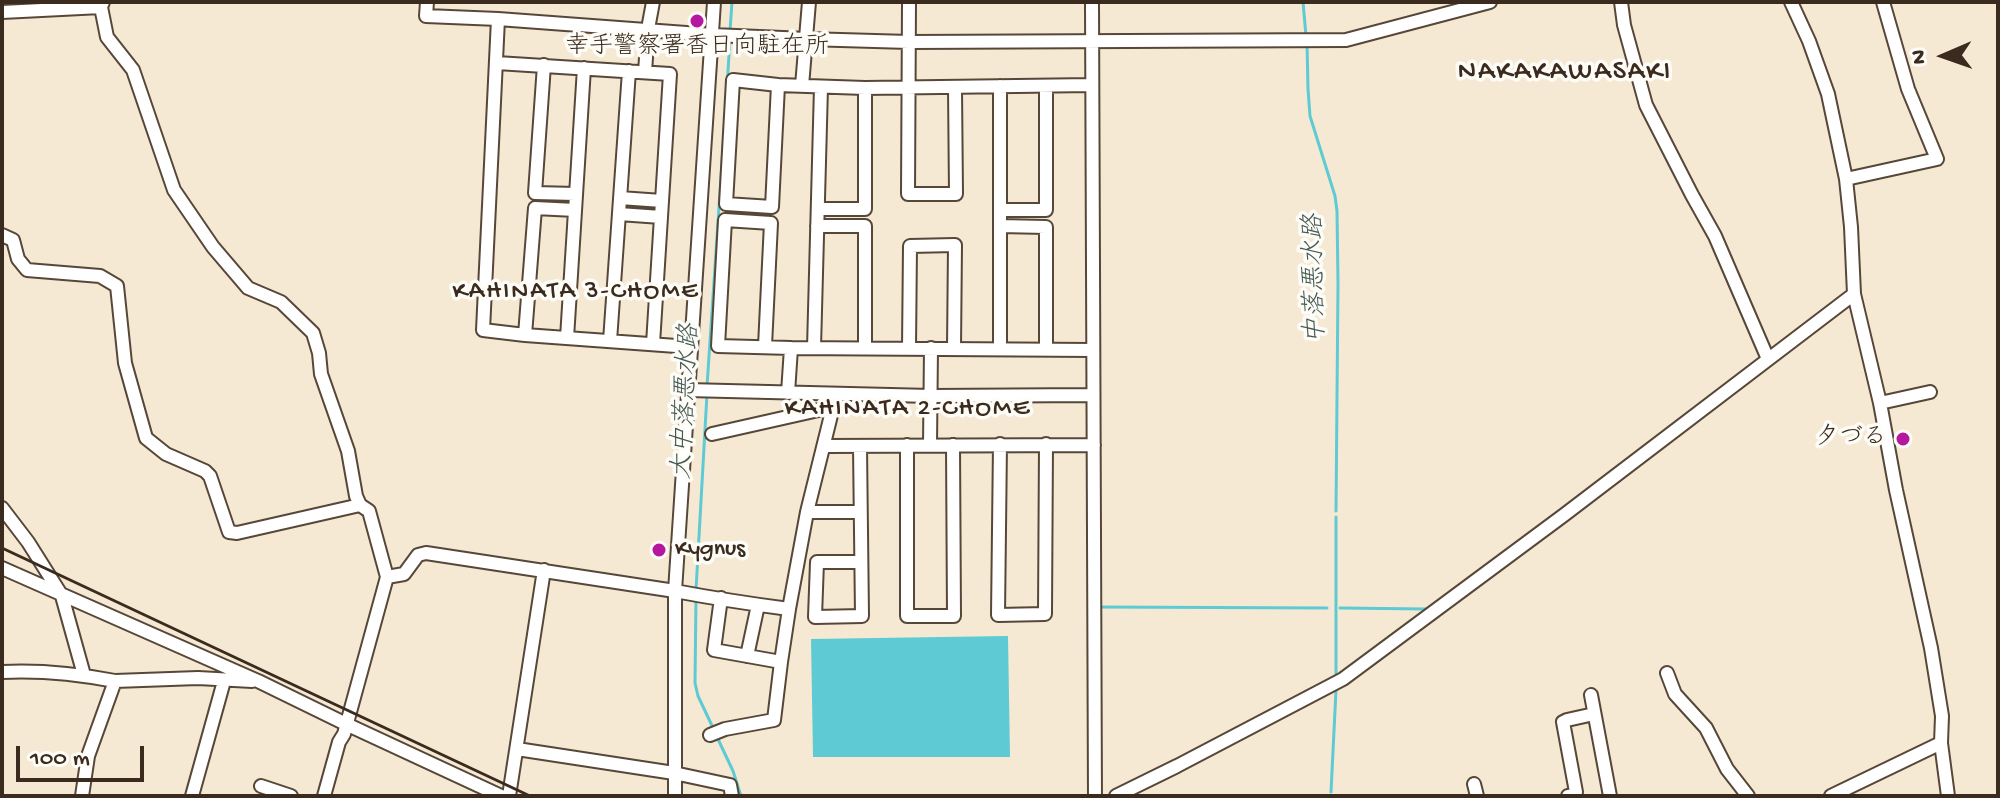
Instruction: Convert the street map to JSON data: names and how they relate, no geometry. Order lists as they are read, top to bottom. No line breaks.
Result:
{"districts":["NAKAKAWASAKI","KAHINATA 3-CHOME","KAHINATA 2-CHOME"],"water":["中落悪水路","大中落悪水路"],"places":["幸手警察署香日向駐在所","夕づる","Kygnus"],"scale_bar":"100 m","north":"left"}
